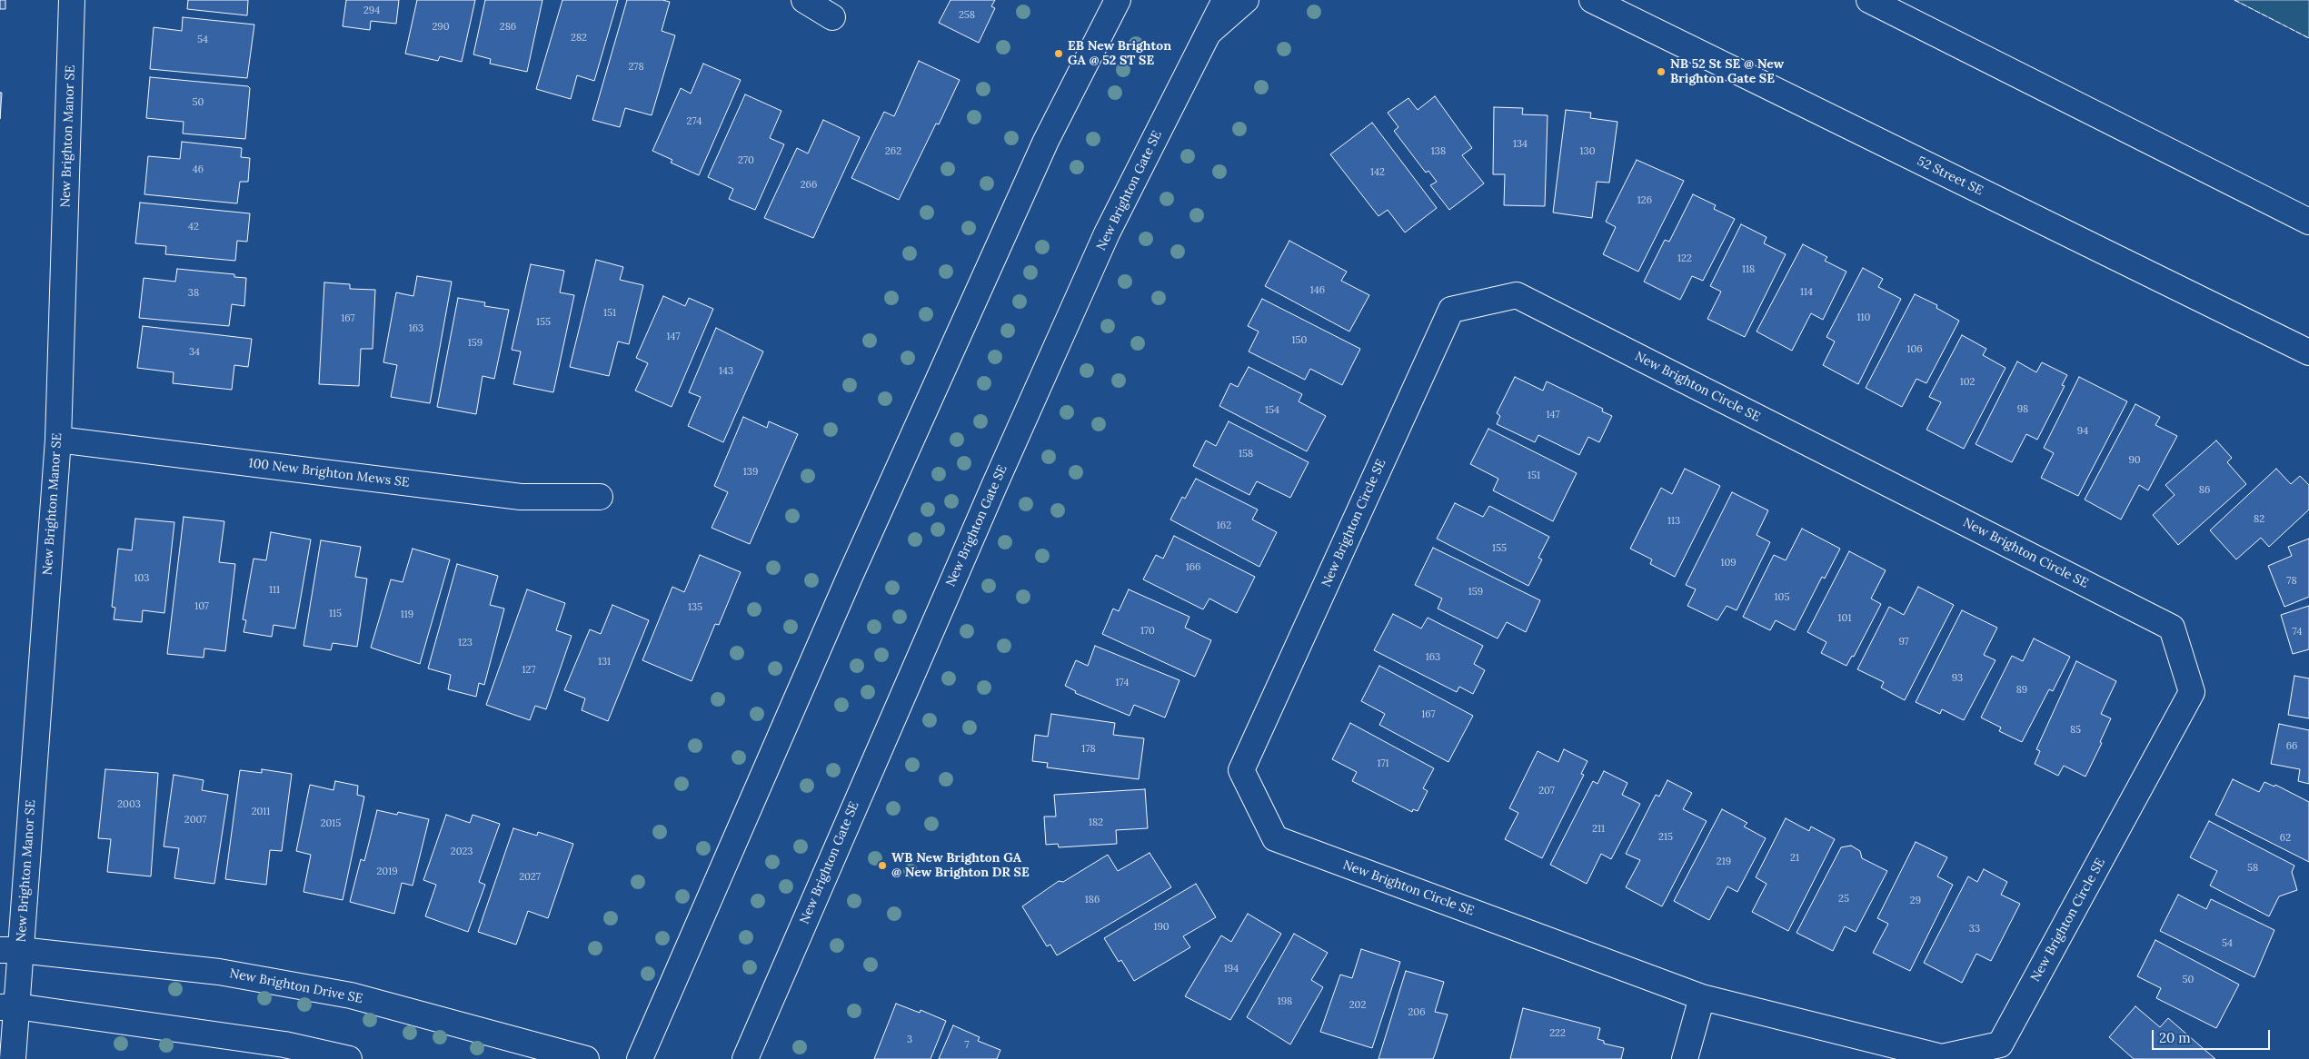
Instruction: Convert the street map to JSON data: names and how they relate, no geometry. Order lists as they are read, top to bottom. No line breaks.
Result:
{"streets":{"street":["New Brighton Manor SE","52 Street SE","New Brighton Gate SE","New Brighton Circle SE","100 New Brighton Mews SE","New Brighton Drive SE"]},"crossings":[["New Brighton Manor SE","100 New Brighton Mews SE"],["New Brighton Manor SE","New Brighton Drive SE"]],"places":["EB New Brighton GA @ 52 ST SE","NB 52 St SE @ New Brighton Gate SE","WB New Brighton GA @ New Brighton DR SE"],"house_numbers":["294","258","290","286","282","54","278","50","274","134","262","138","130","270","46","142","266","126","42","122","118","146","114","38","151","110","167","155","163","147","150","159","106","34","143","102","98","154","147","94","158","90","139","151","86","82","113","162","155","109","166","103","78","111","159","105","107","135","115","119","101","170","74","97","123","163","131","127","93","174","89","167","85","66","178","171","207","2003","2011","2007","182","2015","211","215","62","2023","21","219","58","2019","2027","25","186","29","190","33","54","194","50","198","202","206","222","3","7"],"scale_bar":"20 m"}
